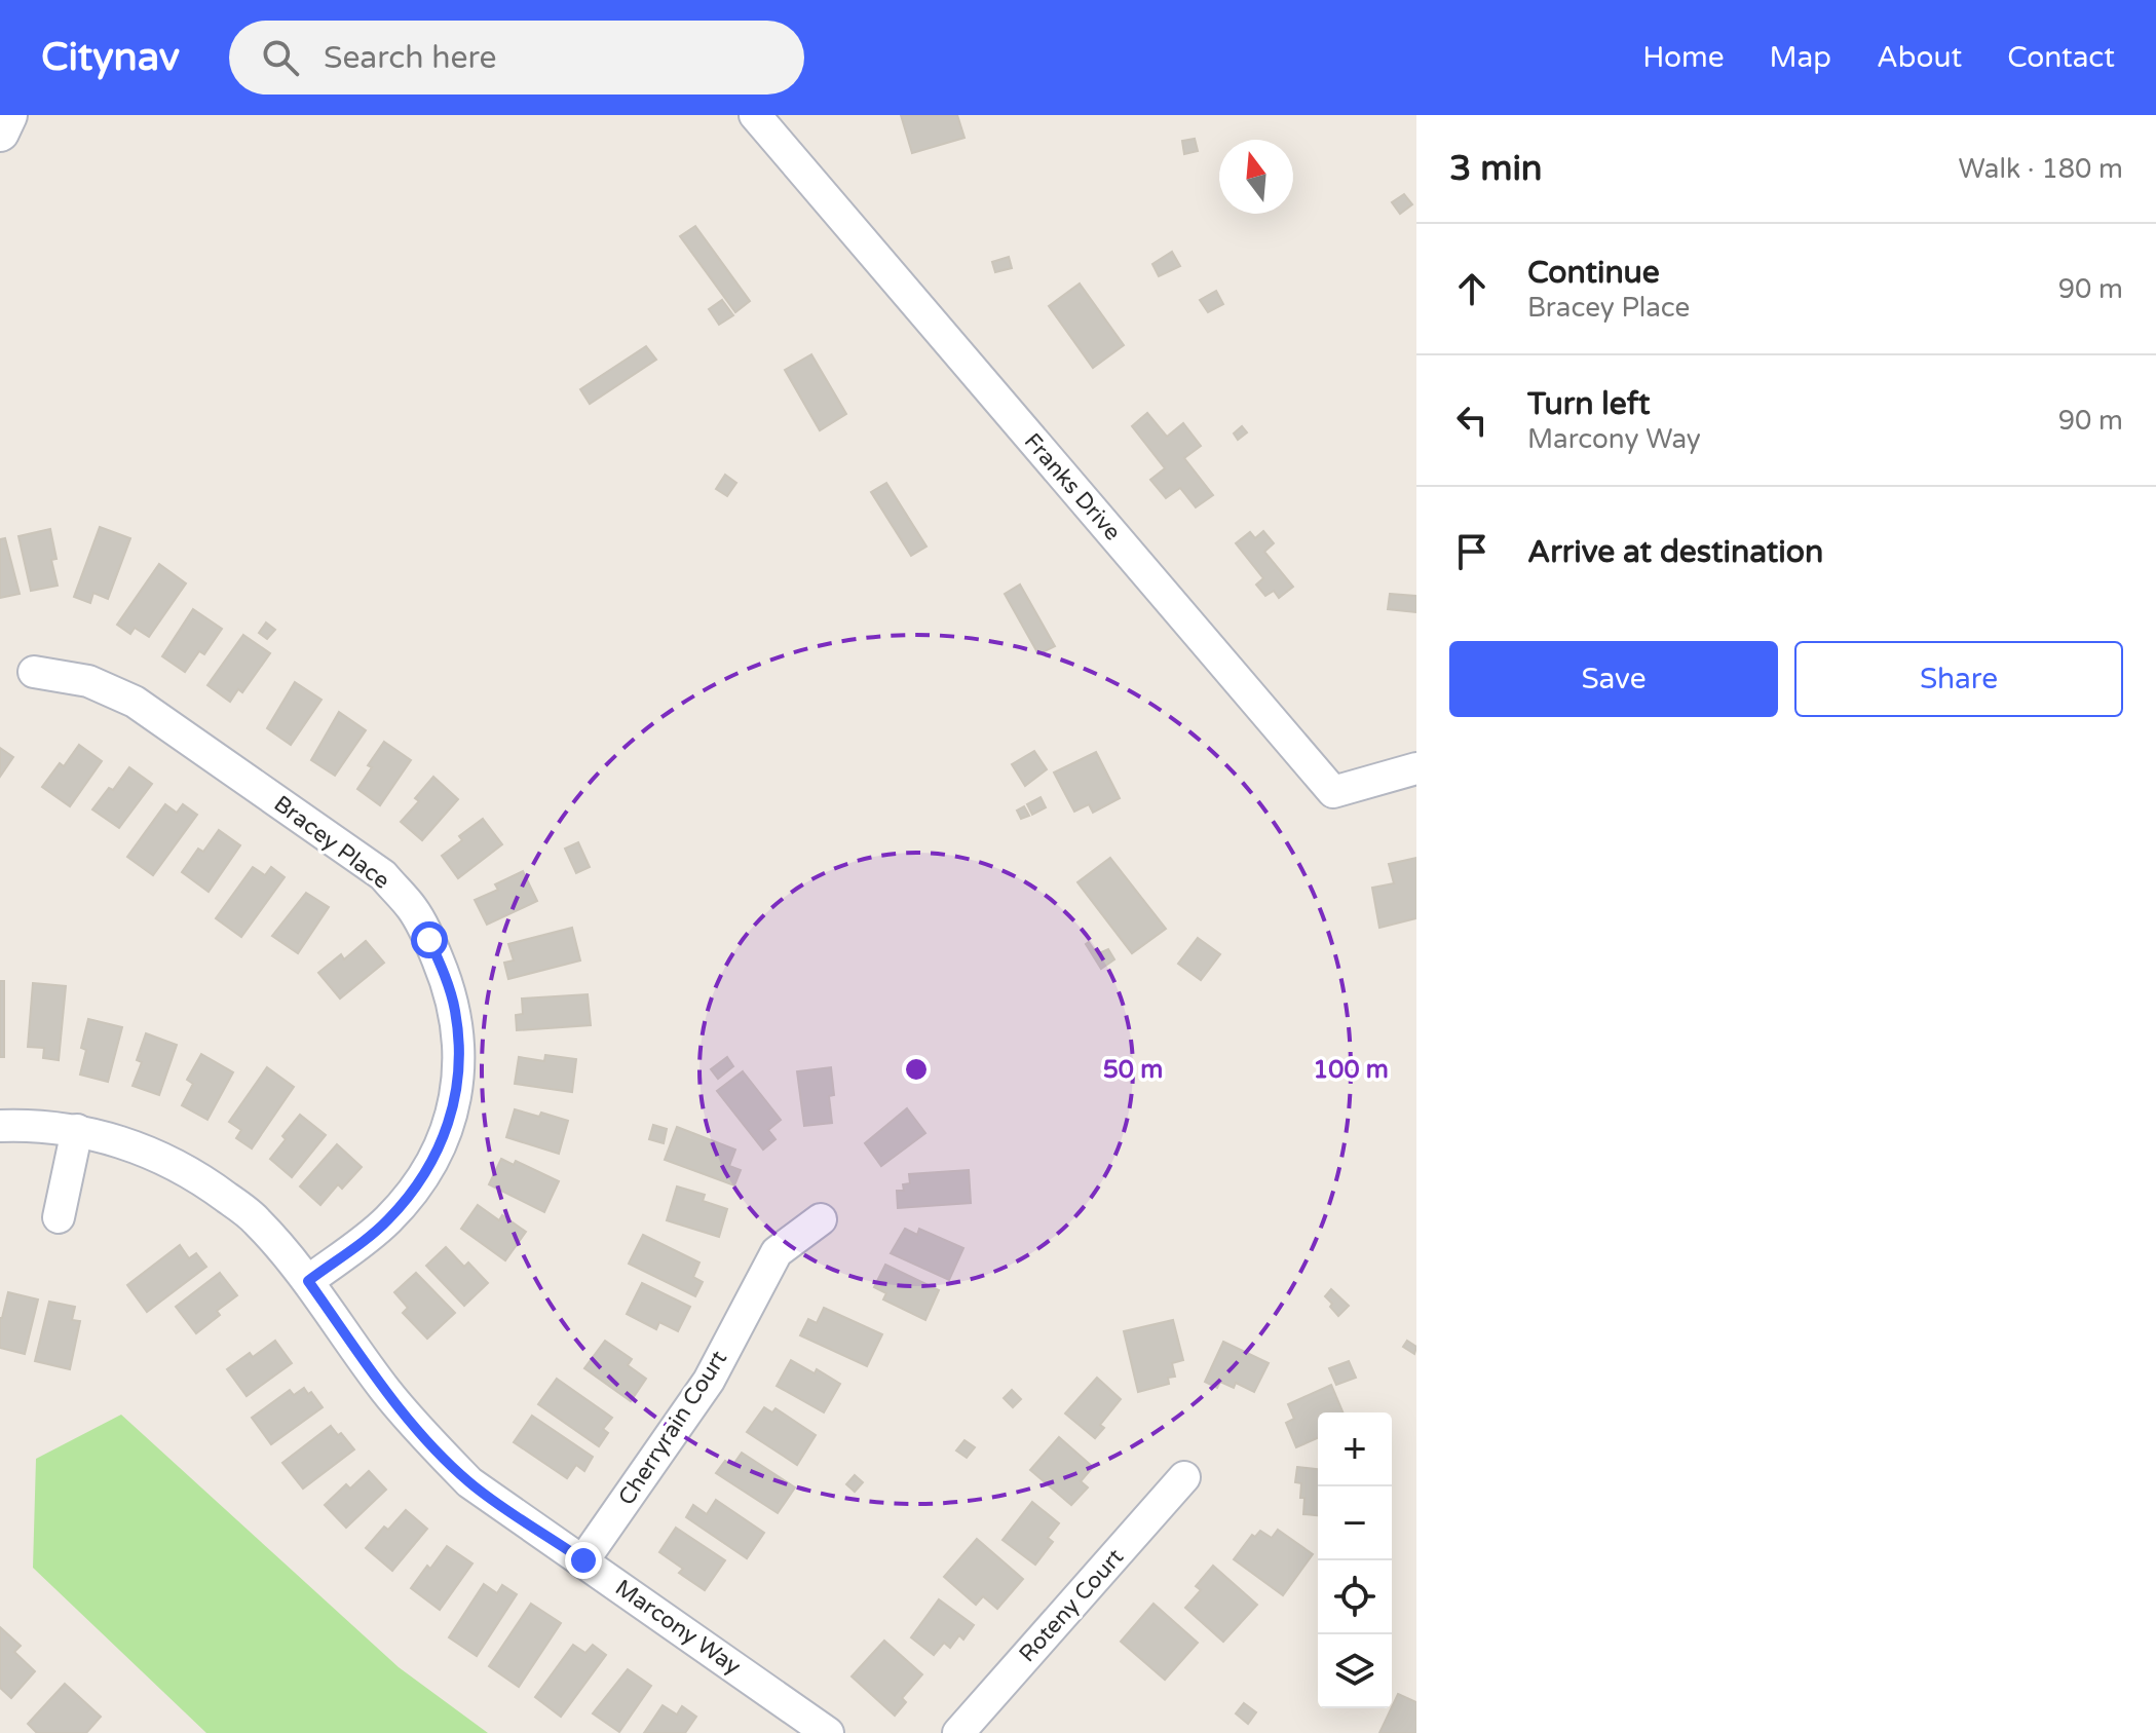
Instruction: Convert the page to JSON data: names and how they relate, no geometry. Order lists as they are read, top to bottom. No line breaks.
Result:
{"streets":{"street":["Franks Drive","Bracey Place","Cherryrain Court","Roteny Court","Marcony Way"]},"crossings":[["Bracey Place","Marcony Way"],["Cherryrain Court","Marcony Way"]],"north":"top","page":{"header":"Citynav","search":"Search here","nav":["Home","Map","About","Contact"],"heading":["3 min","Walk · 180 m"],"list":[["Continue","Bracey Place","90 m"],["Turn left","Marcony Way","90 m"],"Arrive at destination"],"buttons":["Save","Share"],"map_buttons":["+","−"]},"rings":["50 m","100 m"]}
